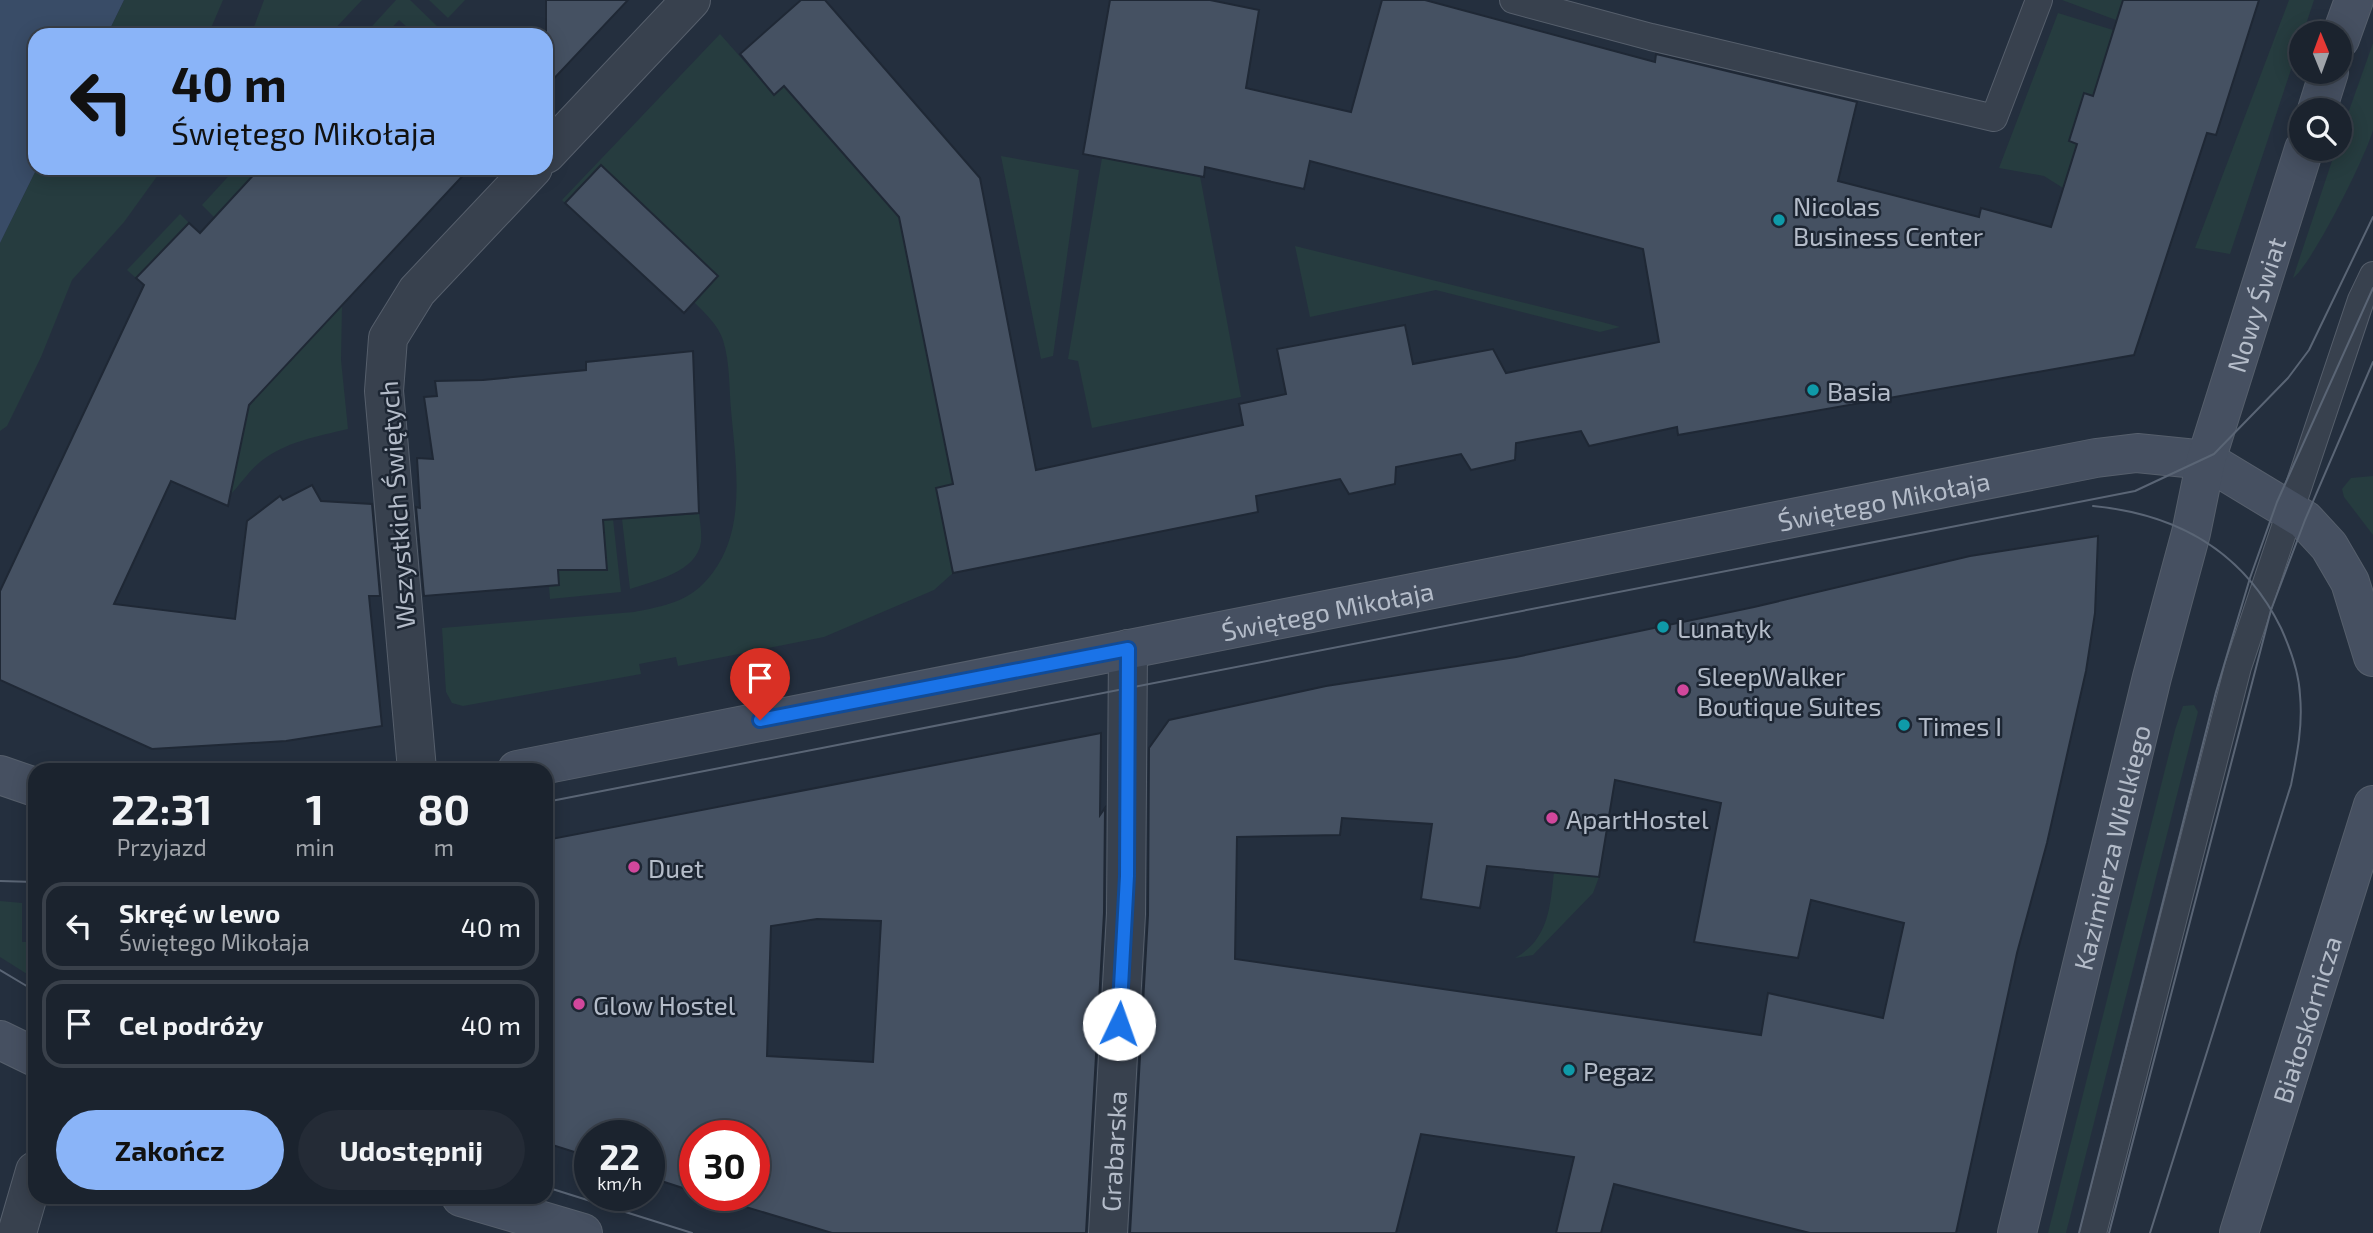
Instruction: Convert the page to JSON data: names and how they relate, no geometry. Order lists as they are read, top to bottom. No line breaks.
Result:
{"streets":{"main road":["Nowy Świat","Świętego Mikołaja","Kazimierza Wielkiego","Białoskórnicza"],"street":["Wszystkich Świętych","Grabarska"]},"crossings":[["Nowy Świat","Świętego Mikołaja"],["Nowy Świat","Kazimierza Wielkiego"],["Świętego Mikołaja","Kazimierza Wielkiego"],["Świętego Mikołaja","Grabarska"]],"places":["Nicolas Business Center","Basia","Lunatyk","SleepWalker Boutique Suites","Times I","ApartHostel","Duet","Glow Hostel","Pegaz"],"north":"top","page":{"turn":["40 m","Świętego Mikołaja"],"eta":["22:31","Przyjazd","1","min","80","m"],"list":[{"name":"Skręć w lewo","note":"Świętego Mikołaja","value":"40 m"},{"name":"Cel podróży","value":"40 m"}],"buttons":["Zakończ","Udostępnij"],"speed":"22 km/h","limit":"30"}}
